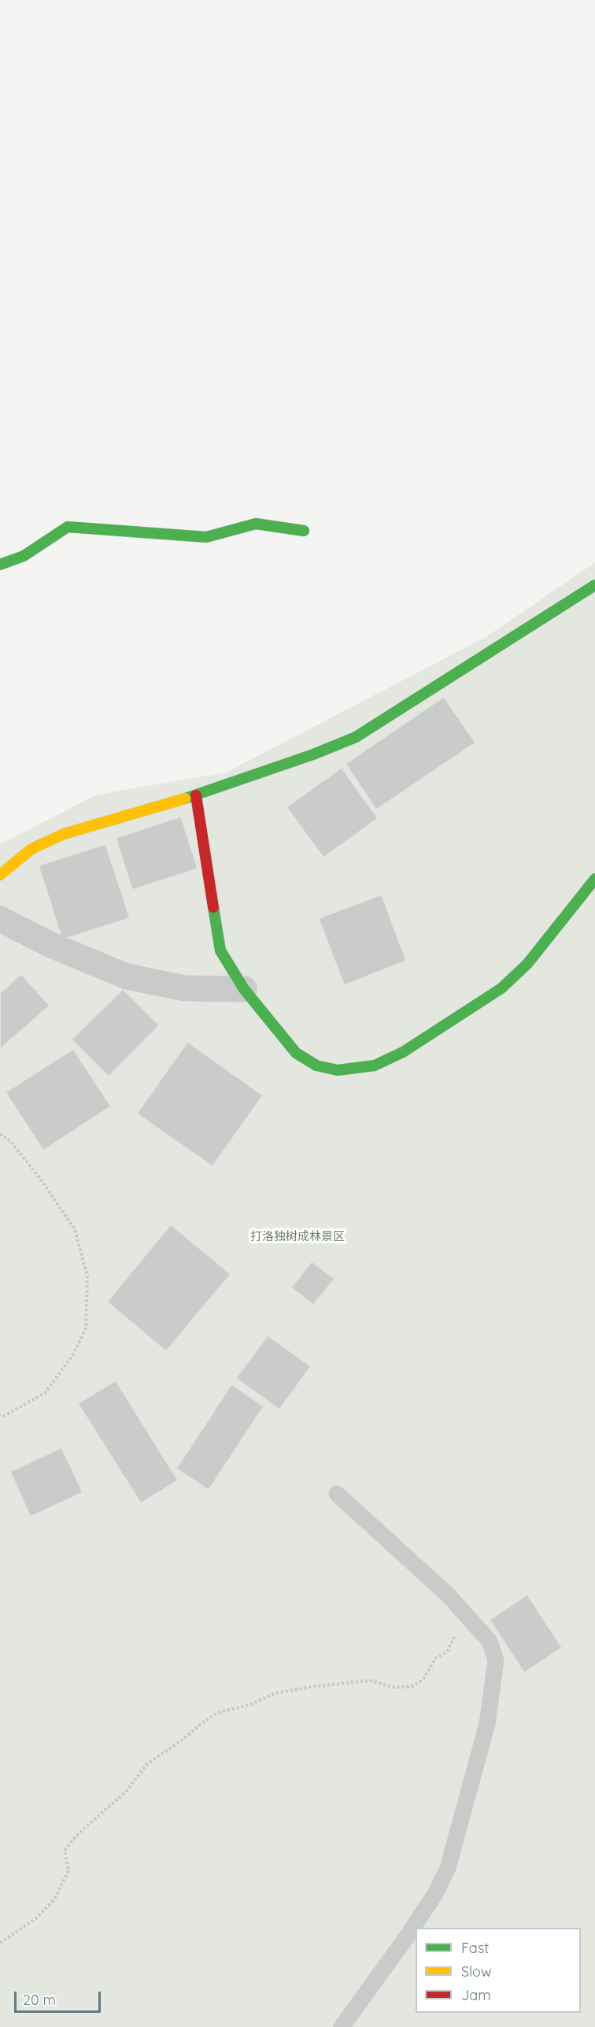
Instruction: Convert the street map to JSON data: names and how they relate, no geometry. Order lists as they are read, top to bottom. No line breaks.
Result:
{"parks":["打洛独树成林景区"],"legend":["Fast","Slow","Jam"],"scale_bar":"20 m"}
